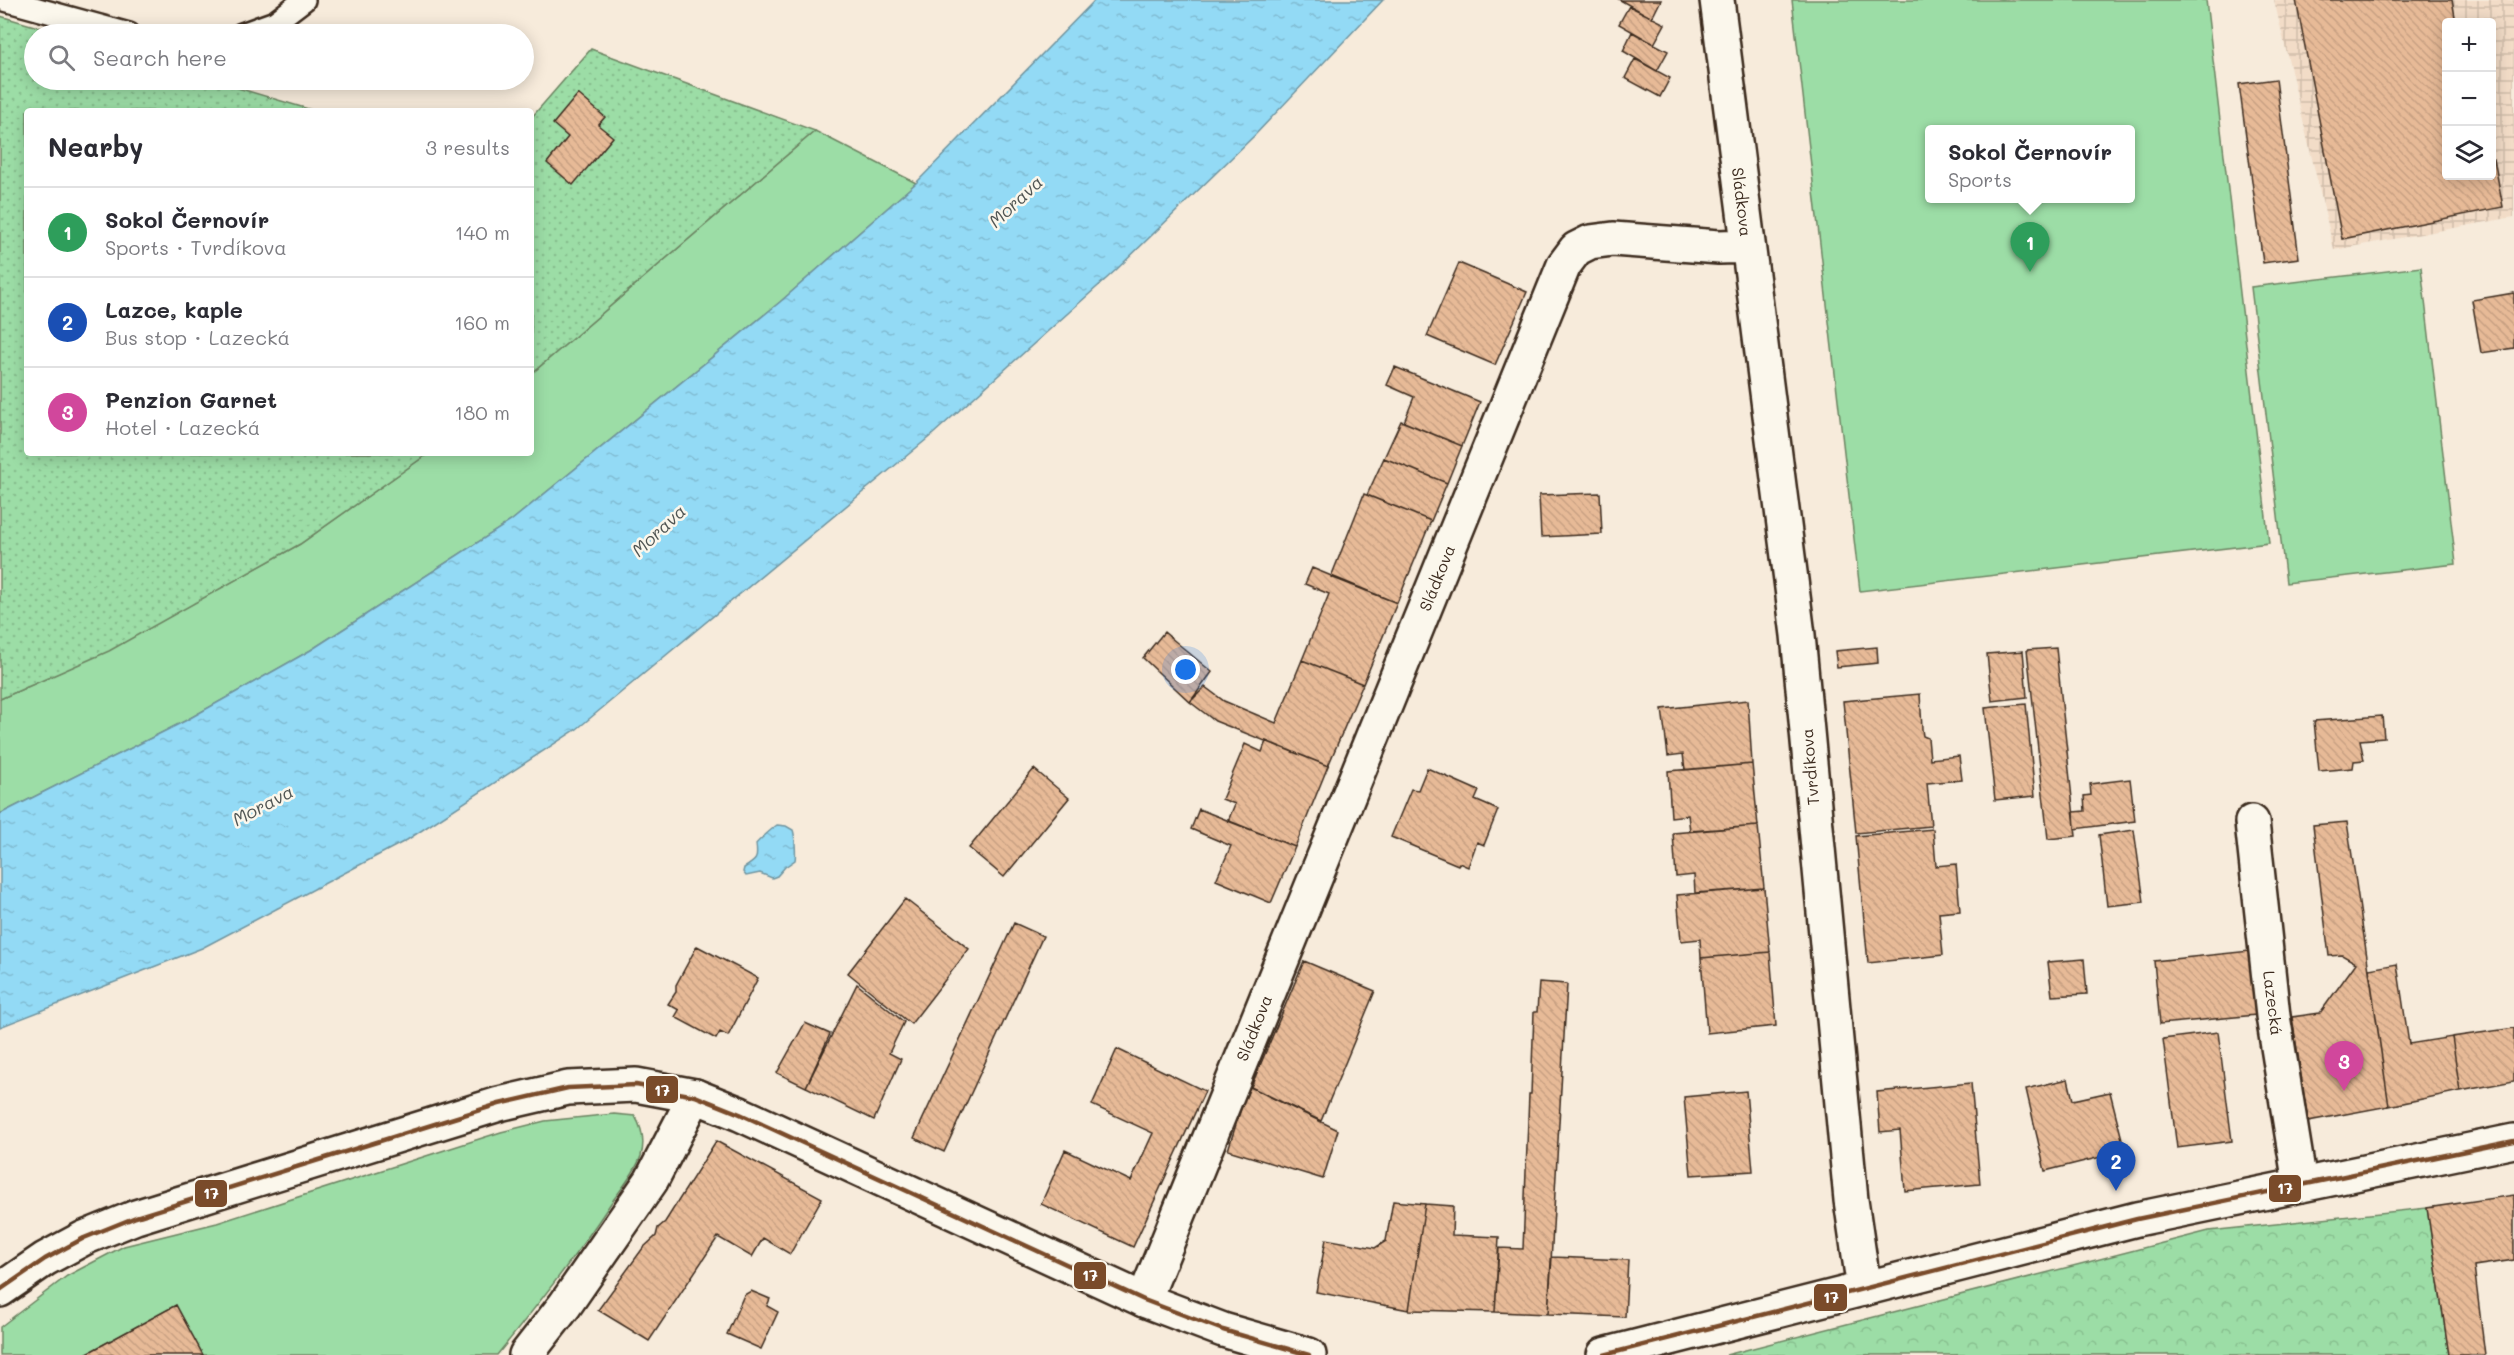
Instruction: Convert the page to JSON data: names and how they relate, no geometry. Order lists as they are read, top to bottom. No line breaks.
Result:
{"streets":{"street":["Sládkova","Tvrdíkova","Lazecká"]},"crossings":[["Sládkova","Tvrdíkova"]],"water":["Morava"],"lines":["transit line 17"],"page":{"map_buttons":["+","−"],"search":"Search here","heading":["Nearby","3 results"],"popup":["Sokol Černovír","Sports"],"list":[{"mark":"1","name":"Sokol Černovír","note":"Sports · Tvrdíkova","value":"140 m"},{"mark":"2","name":"Lazce, kaple","note":"Bus stop · Lazecká","value":"160 m"},{"mark":"3","name":"Penzion Garnet","note":"Hotel · Lazecká","value":"180 m"}],"pins":["1","3","2"]}}
